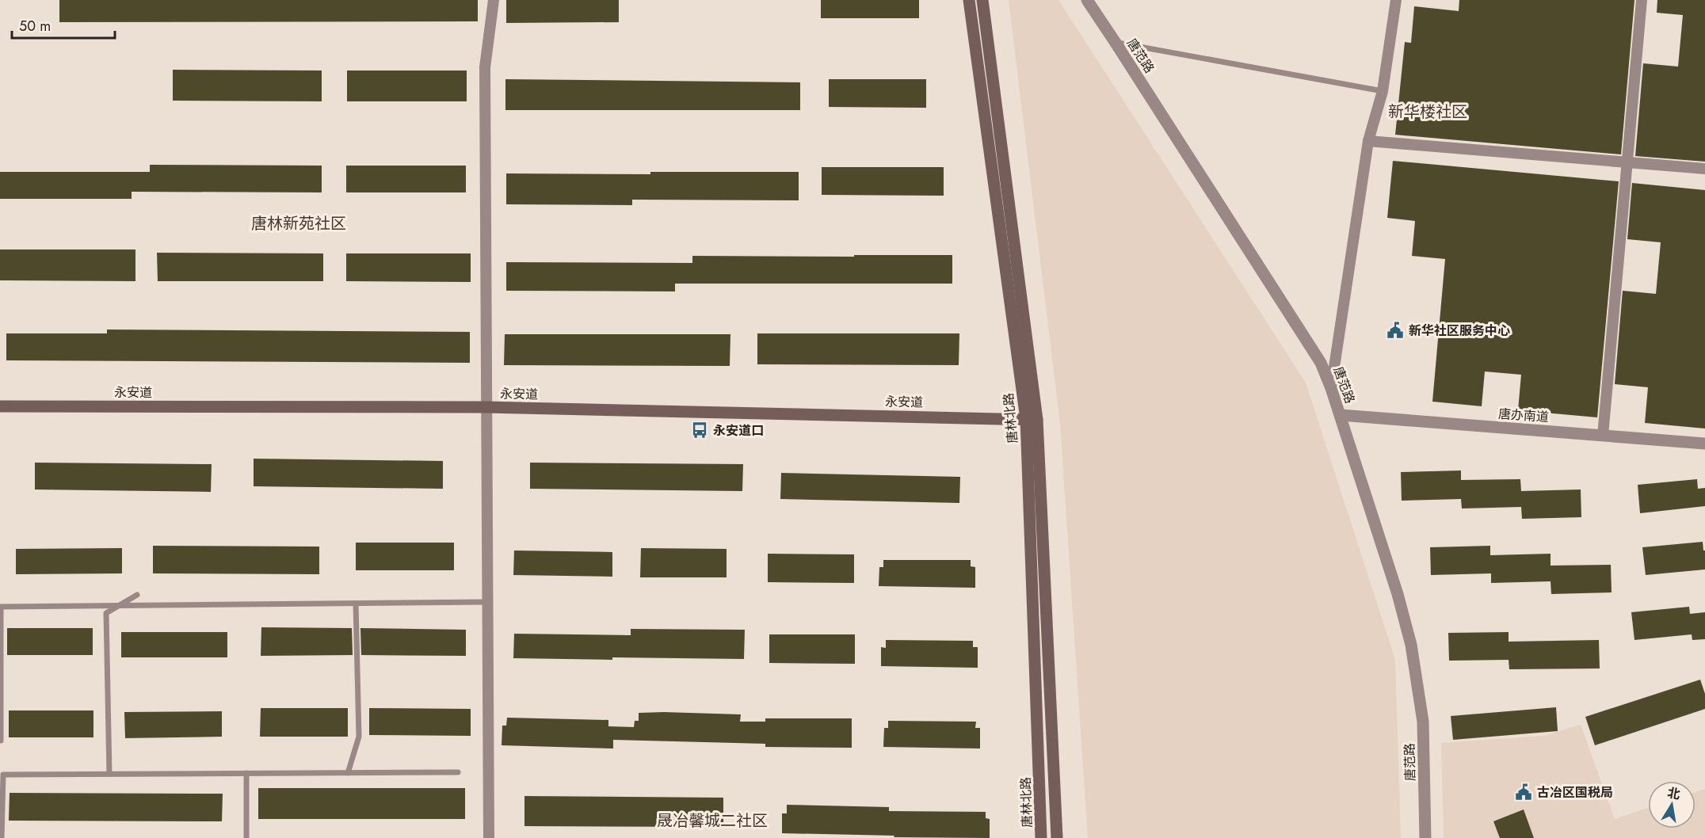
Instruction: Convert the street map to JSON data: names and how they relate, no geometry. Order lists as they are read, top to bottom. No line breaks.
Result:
{"streets":{"main road":["永安道","唐林北路"],"street":["唐范路","唐办南道"]},"crossings":[["唐范路","唐办南道"],["永安道","唐林北路"]],"districts":["新华楼社区","唐林新苑社区","晟冶馨城二社区"],"places":{"public building":["新华社区服务中心","古冶区国税局"],"bus stop":["永安道口"]},"scale_bar":"50 m","north":"top"}
